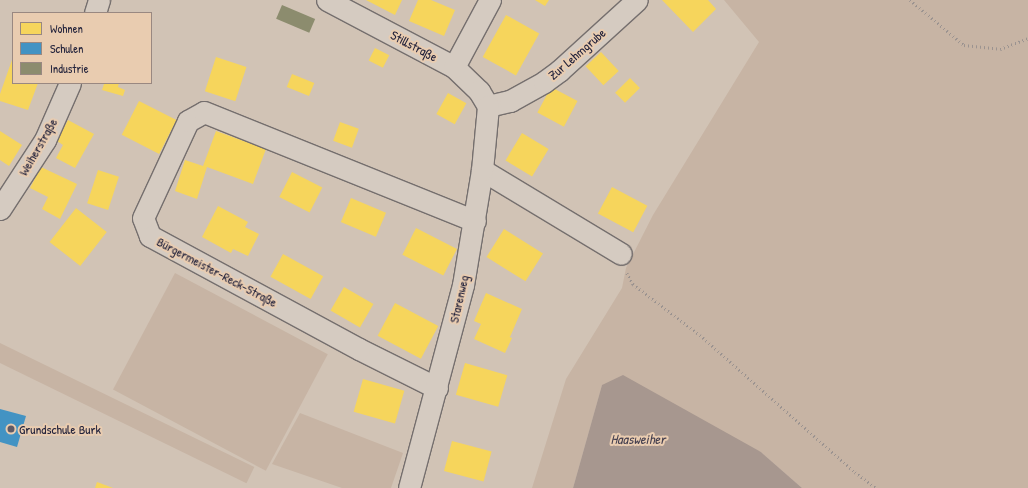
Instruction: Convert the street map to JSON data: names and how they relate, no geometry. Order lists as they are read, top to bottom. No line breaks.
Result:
{"streets":{"street":["Stillstraße","Zur Lehmgrube","Weiherstraße","Bürgermeister-Reck-Straße","Starenweg"]},"crossings":[["Stillstraße","Zur Lehmgrube"],["Stillstraße","Starenweg"],["Zur Lehmgrube","Starenweg"],["Bürgermeister-Reck-Straße","Starenweg"]],"water":["Haasweiher"],"places":["Grundschule Burk"],"legend":["Wohnen","Schulen","Industrie"]}
